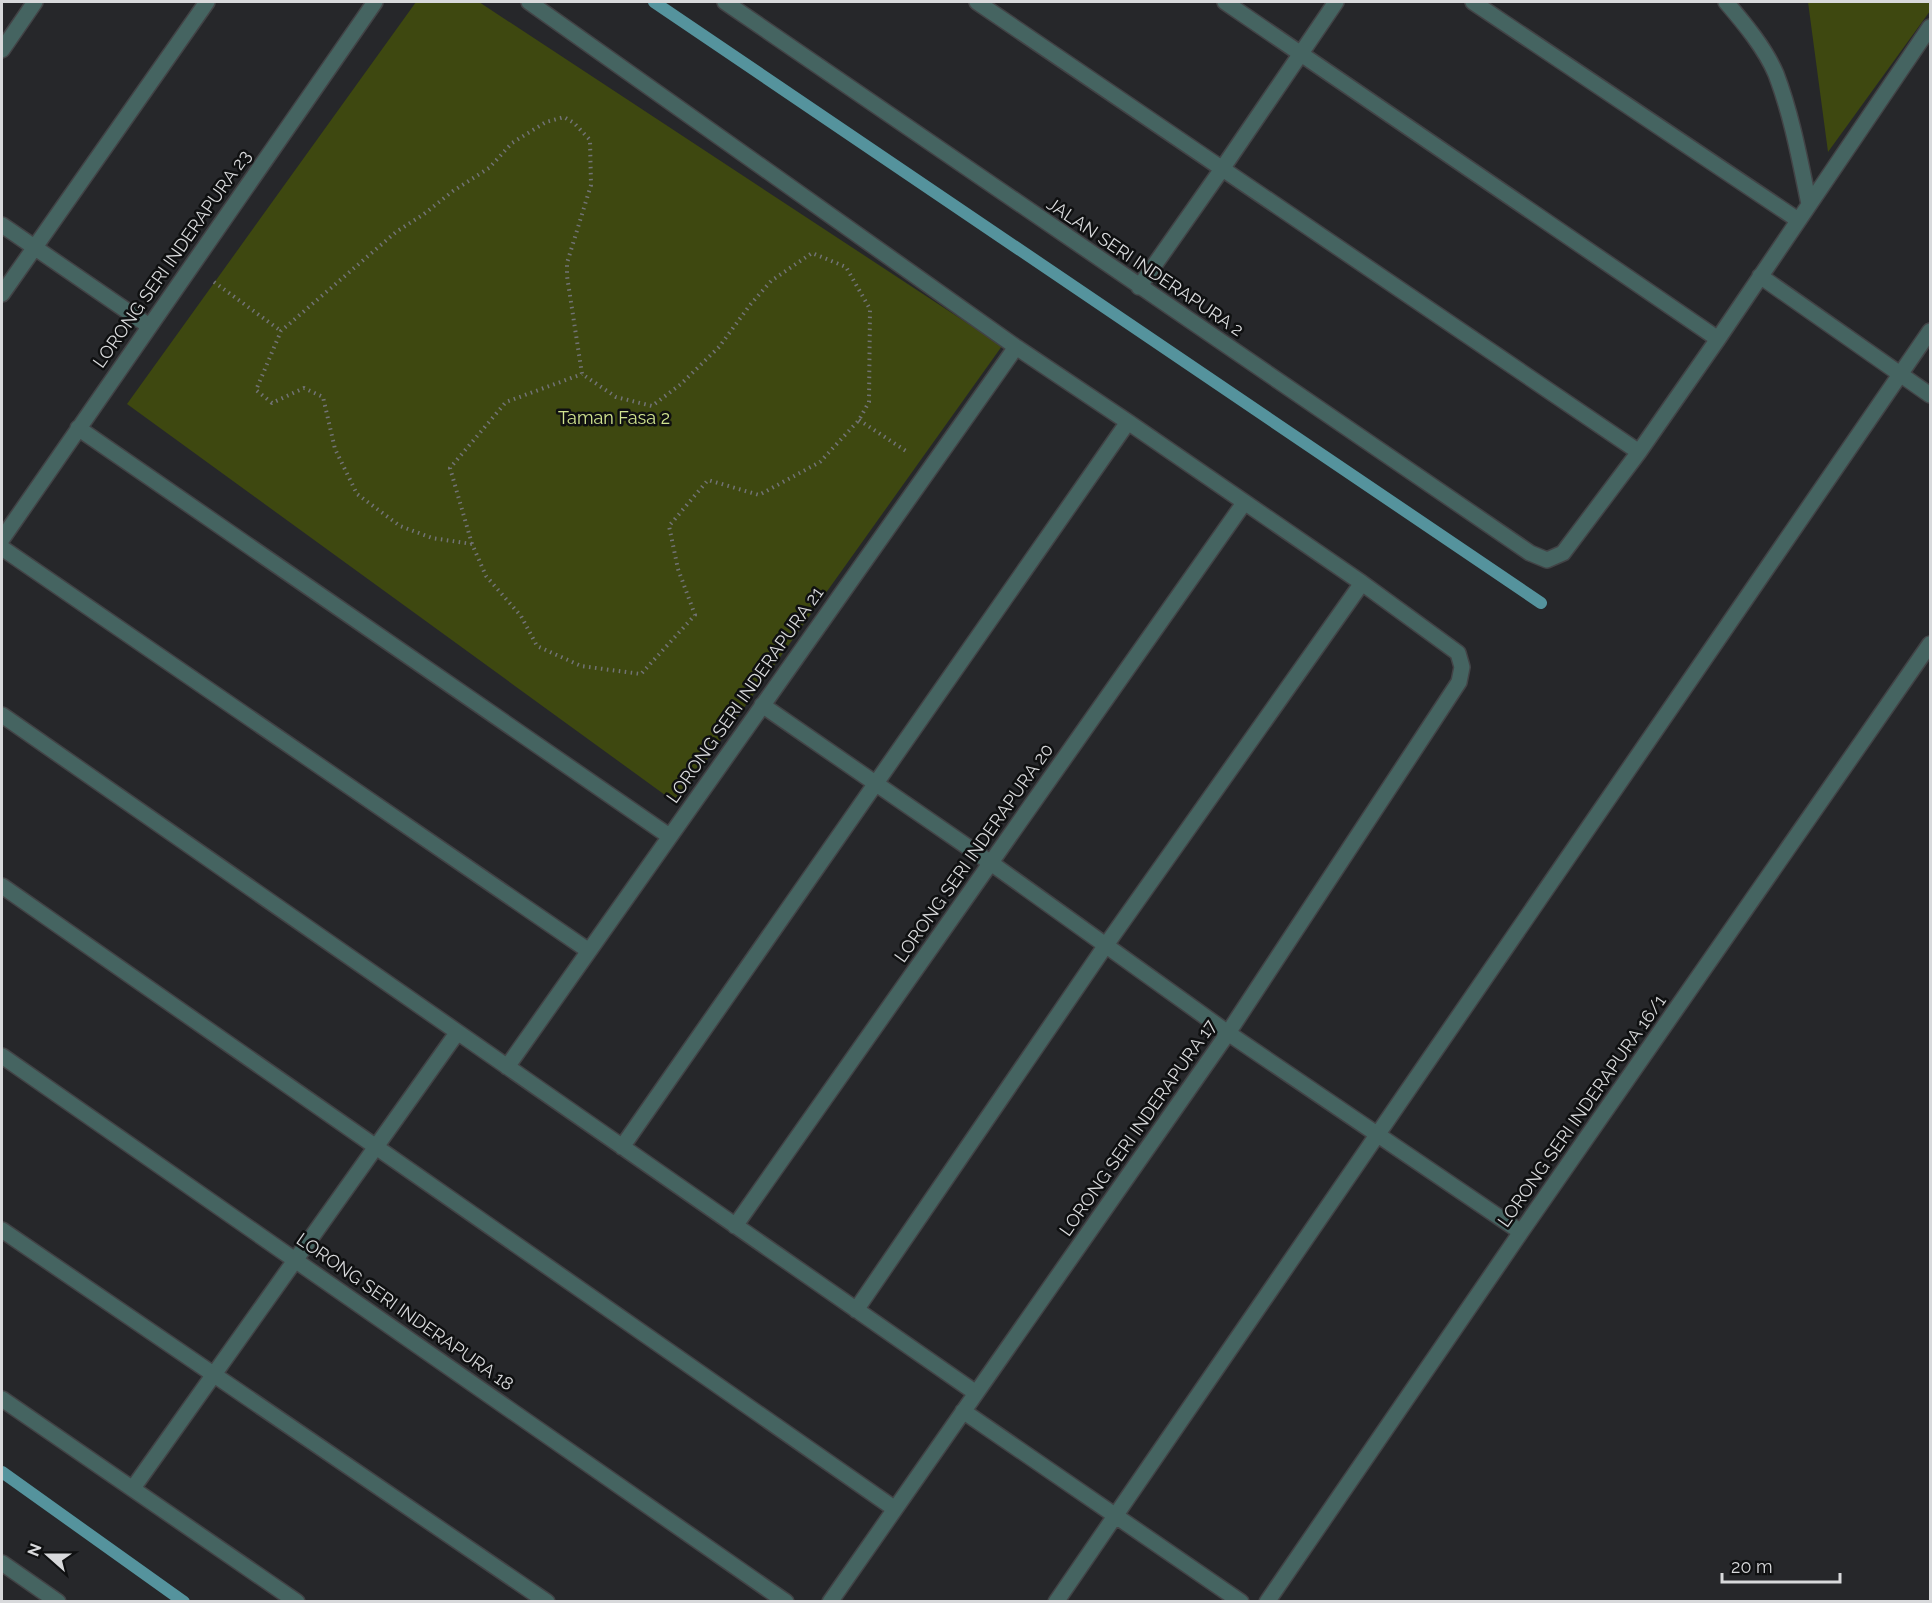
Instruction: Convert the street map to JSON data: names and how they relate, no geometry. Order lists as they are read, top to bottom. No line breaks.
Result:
{"streets":{"street":["LORONG SERI INDERAPURA 23","JALAN SERI INDERAPURA 2","LORONG SERI INDERAPURA 21","LORONG SERI INDERAPURA 20","LORONG SERI INDERAPURA 16/1","LORONG SERI INDERAPURA 17","LORONG SERI INDERAPURA 18"]},"parks":["Taman Fasa 2"],"scale_bar":"20 m","north":"left"}
